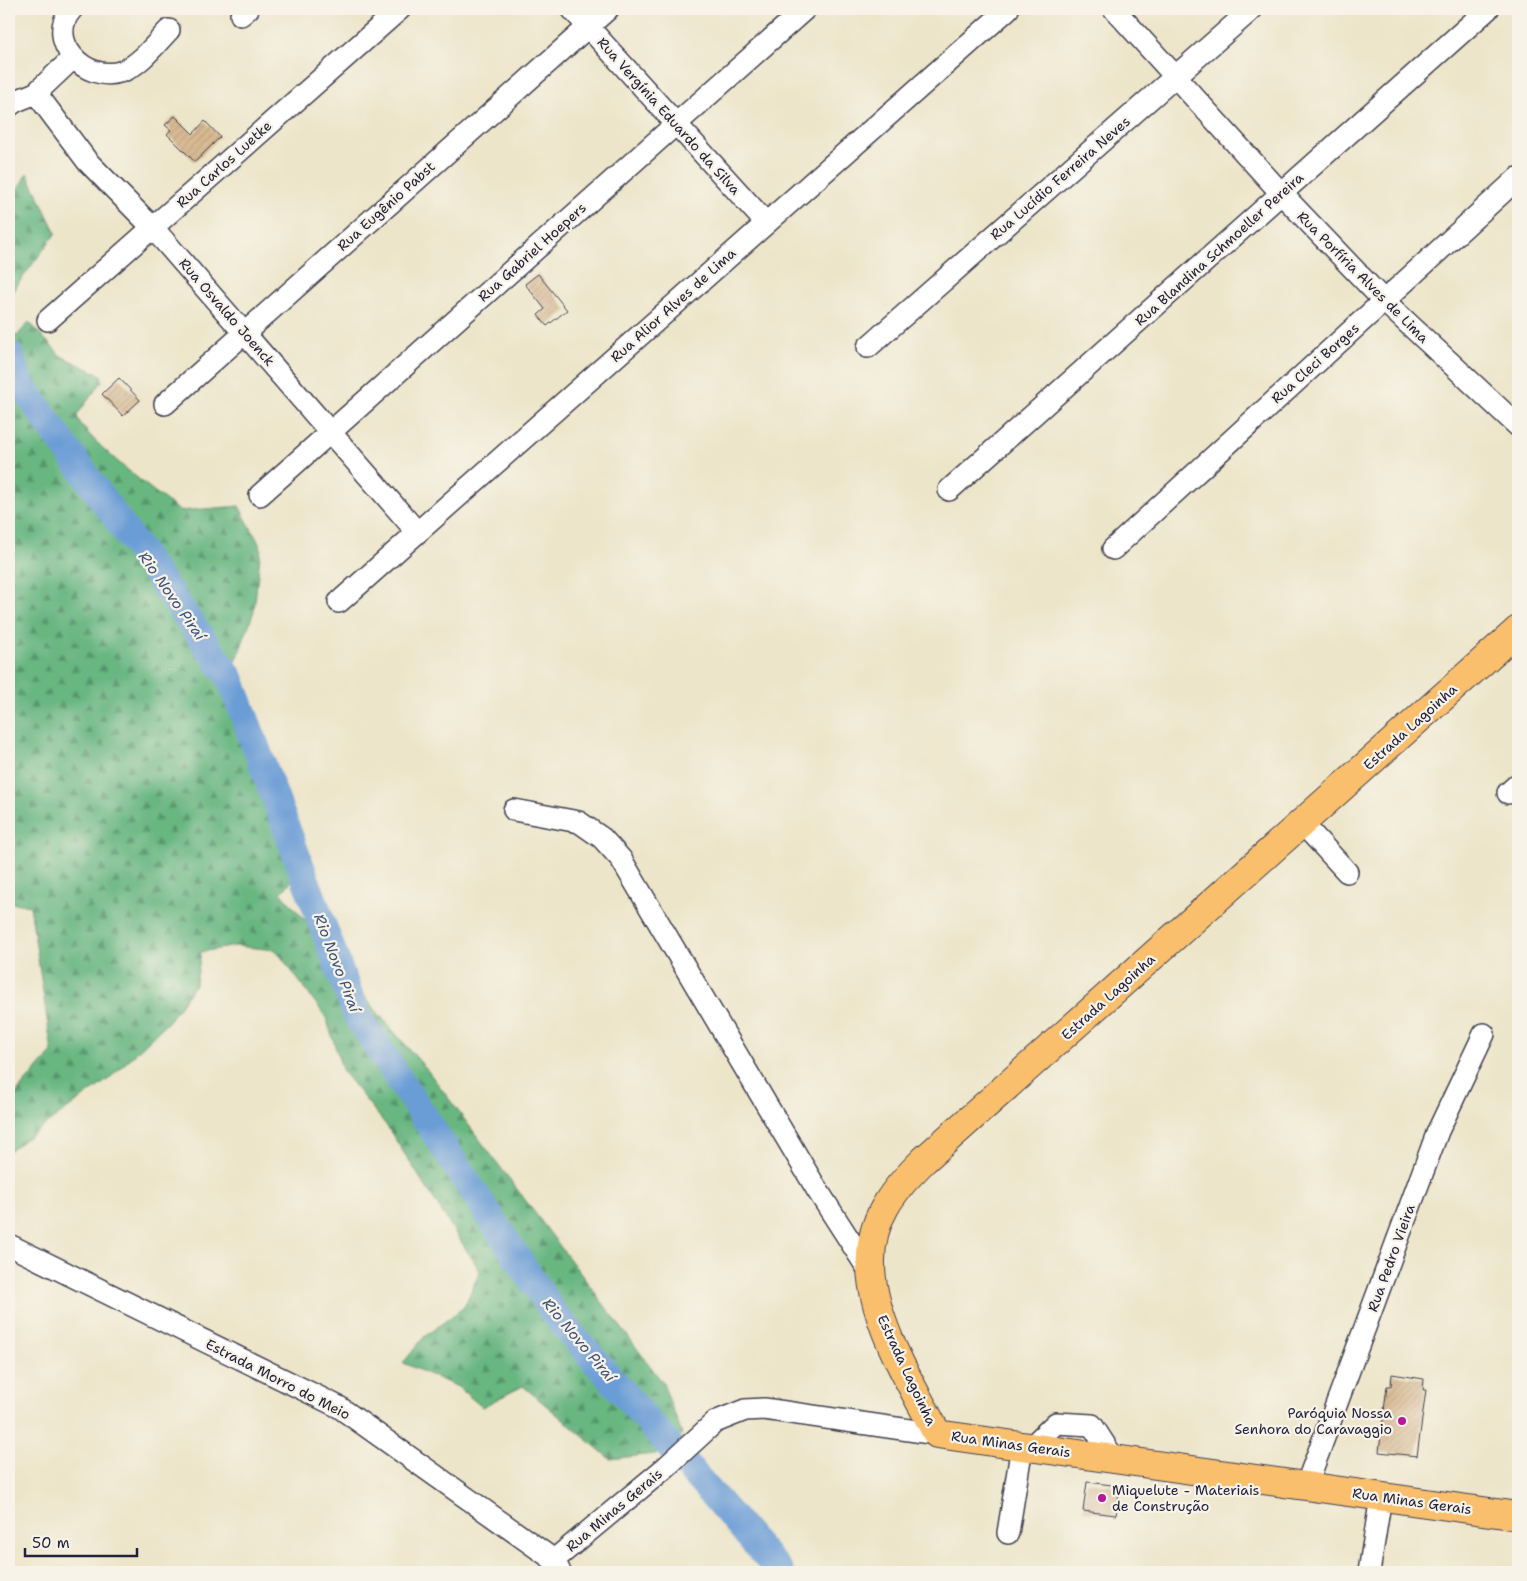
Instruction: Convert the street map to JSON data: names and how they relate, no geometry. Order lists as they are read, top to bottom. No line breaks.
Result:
{"streets":{"main road":["Estrada Lagoinha","Rua Minas Gerais"],"street":["Rua Vergínia Eduardo da Silva","Rua Carlos Luetke","Rua Lucídio Ferreira Neves","Rua Eugênio Pabst","Rua Blandina Schmoeller Pereira","Rua Gabriel Hoepers","Rua Porfíria Alves de Lima","Rua Alior Alves de Lima","Rua Osvaldo Joenck","Rua Cleci Borges","Rua Pedro Vieira","Estrada Morro do Meio"]},"crossings":[["Rua Vergínia Eduardo da Silva","Rua Eugênio Pabst"],["Rua Vergínia Eduardo da Silva","Rua Gabriel Hoepers"],["Rua Vergínia Eduardo da Silva","Rua Alior Alves de Lima"],["Rua Carlos Luetke","Rua Osvaldo Joenck"],["Rua Lucídio Ferreira Neves","Rua Porfíria Alves de Lima"],["Rua Eugênio Pabst","Rua Osvaldo Joenck"],["Rua Blandina Schmoeller Pereira","Rua Porfíria Alves de Lima"],["Rua Gabriel Hoepers","Rua Osvaldo Joenck"],["Rua Porfíria Alves de Lima","Rua Cleci Borges"],["Rua Alior Alves de Lima","Rua Osvaldo Joenck"],["Estrada Lagoinha","Rua Minas Gerais"],["Rua Pedro Vieira","Rua Minas Gerais"],["Estrada Morro do Meio","Rua Minas Gerais"]],"water":["Rio Novo Piraí"],"places":["Paróquia Nossa Senhora do Caravaggio","Miquelute - Materiais de Construção"],"scale_bar":"50 m"}
